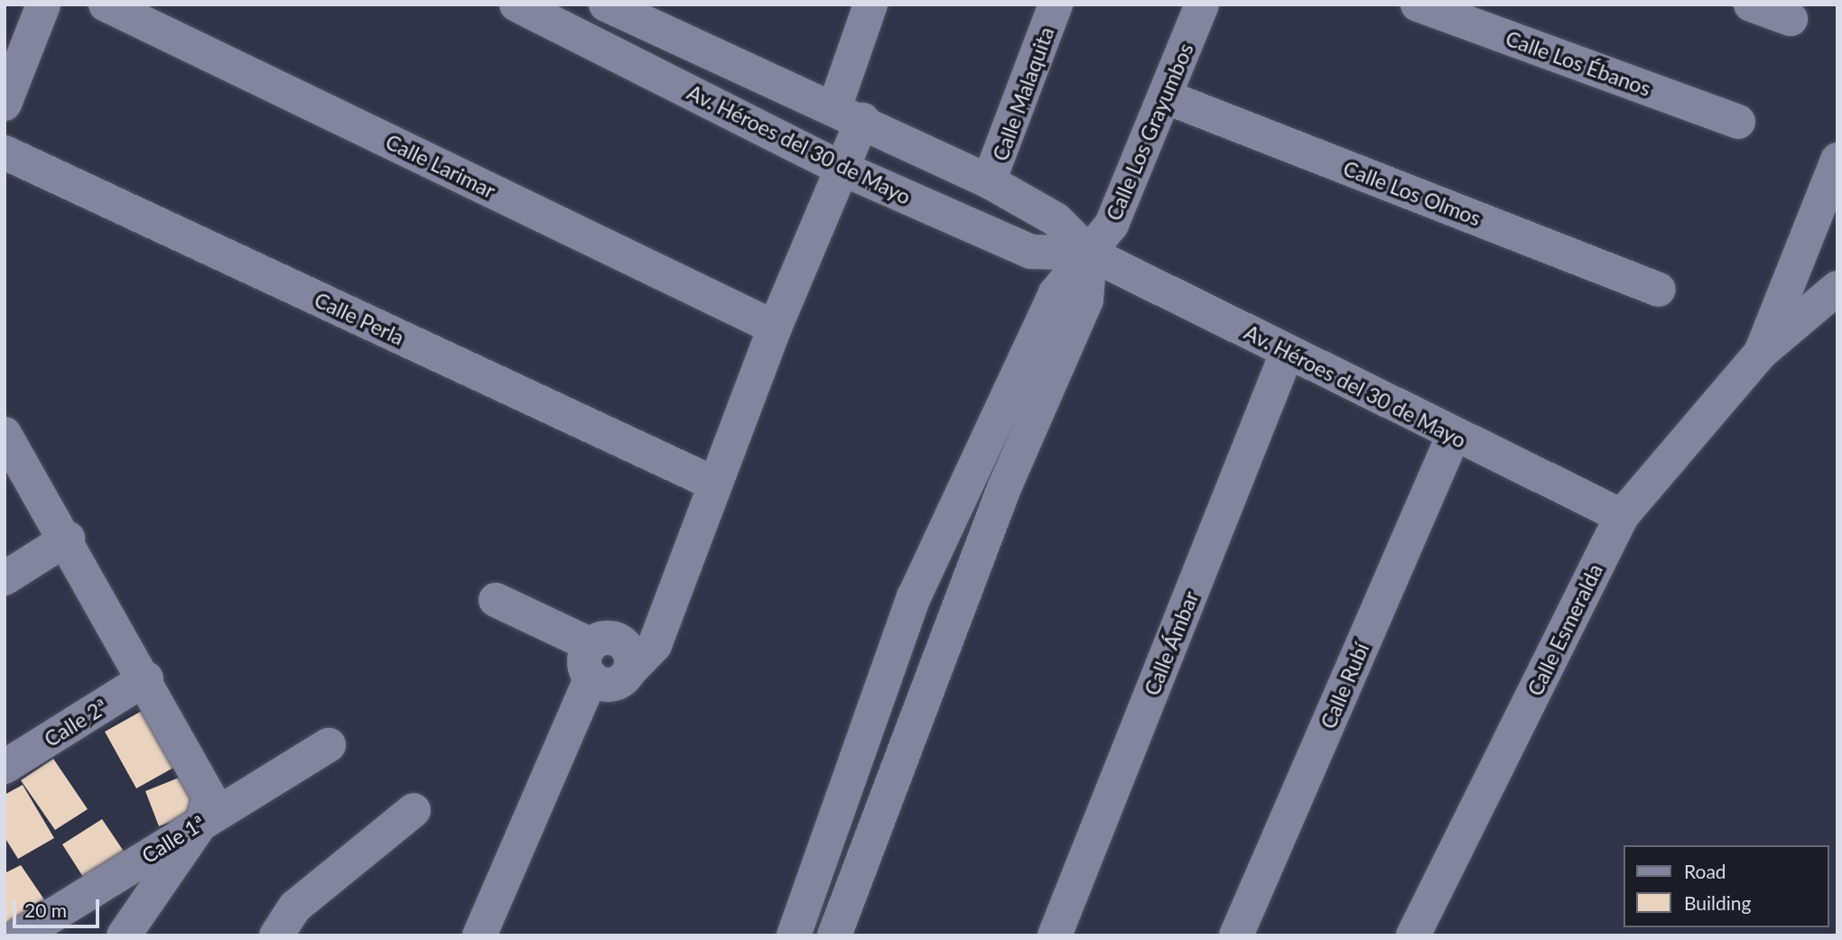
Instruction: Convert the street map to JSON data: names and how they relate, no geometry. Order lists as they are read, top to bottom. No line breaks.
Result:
{"streets":{"street":["Calle Los Ébanos","Calle Malaquita","Calle Los Grayumbos","Av. Héroes del 30 de Mayo","Calle Larimar","Calle Los Olmos","Calle Perla","Calle Esmeralda","Calle Ámbar","Calle Rubí","Calle 2ª","Calle 1ª"]},"crossings":[["Calle Malaquita","Av. Héroes del 30 de Mayo"],["Calle Los Grayumbos","Av. Héroes del 30 de Mayo"],["Calle Los Grayumbos","Calle Los Olmos"],["Av. Héroes del 30 de Mayo","Calle Esmeralda"],["Av. Héroes del 30 de Mayo","Calle Ámbar"],["Av. Héroes del 30 de Mayo","Calle Rubí"]],"legend":["Road","Building"],"scale_bar":"20 m"}
